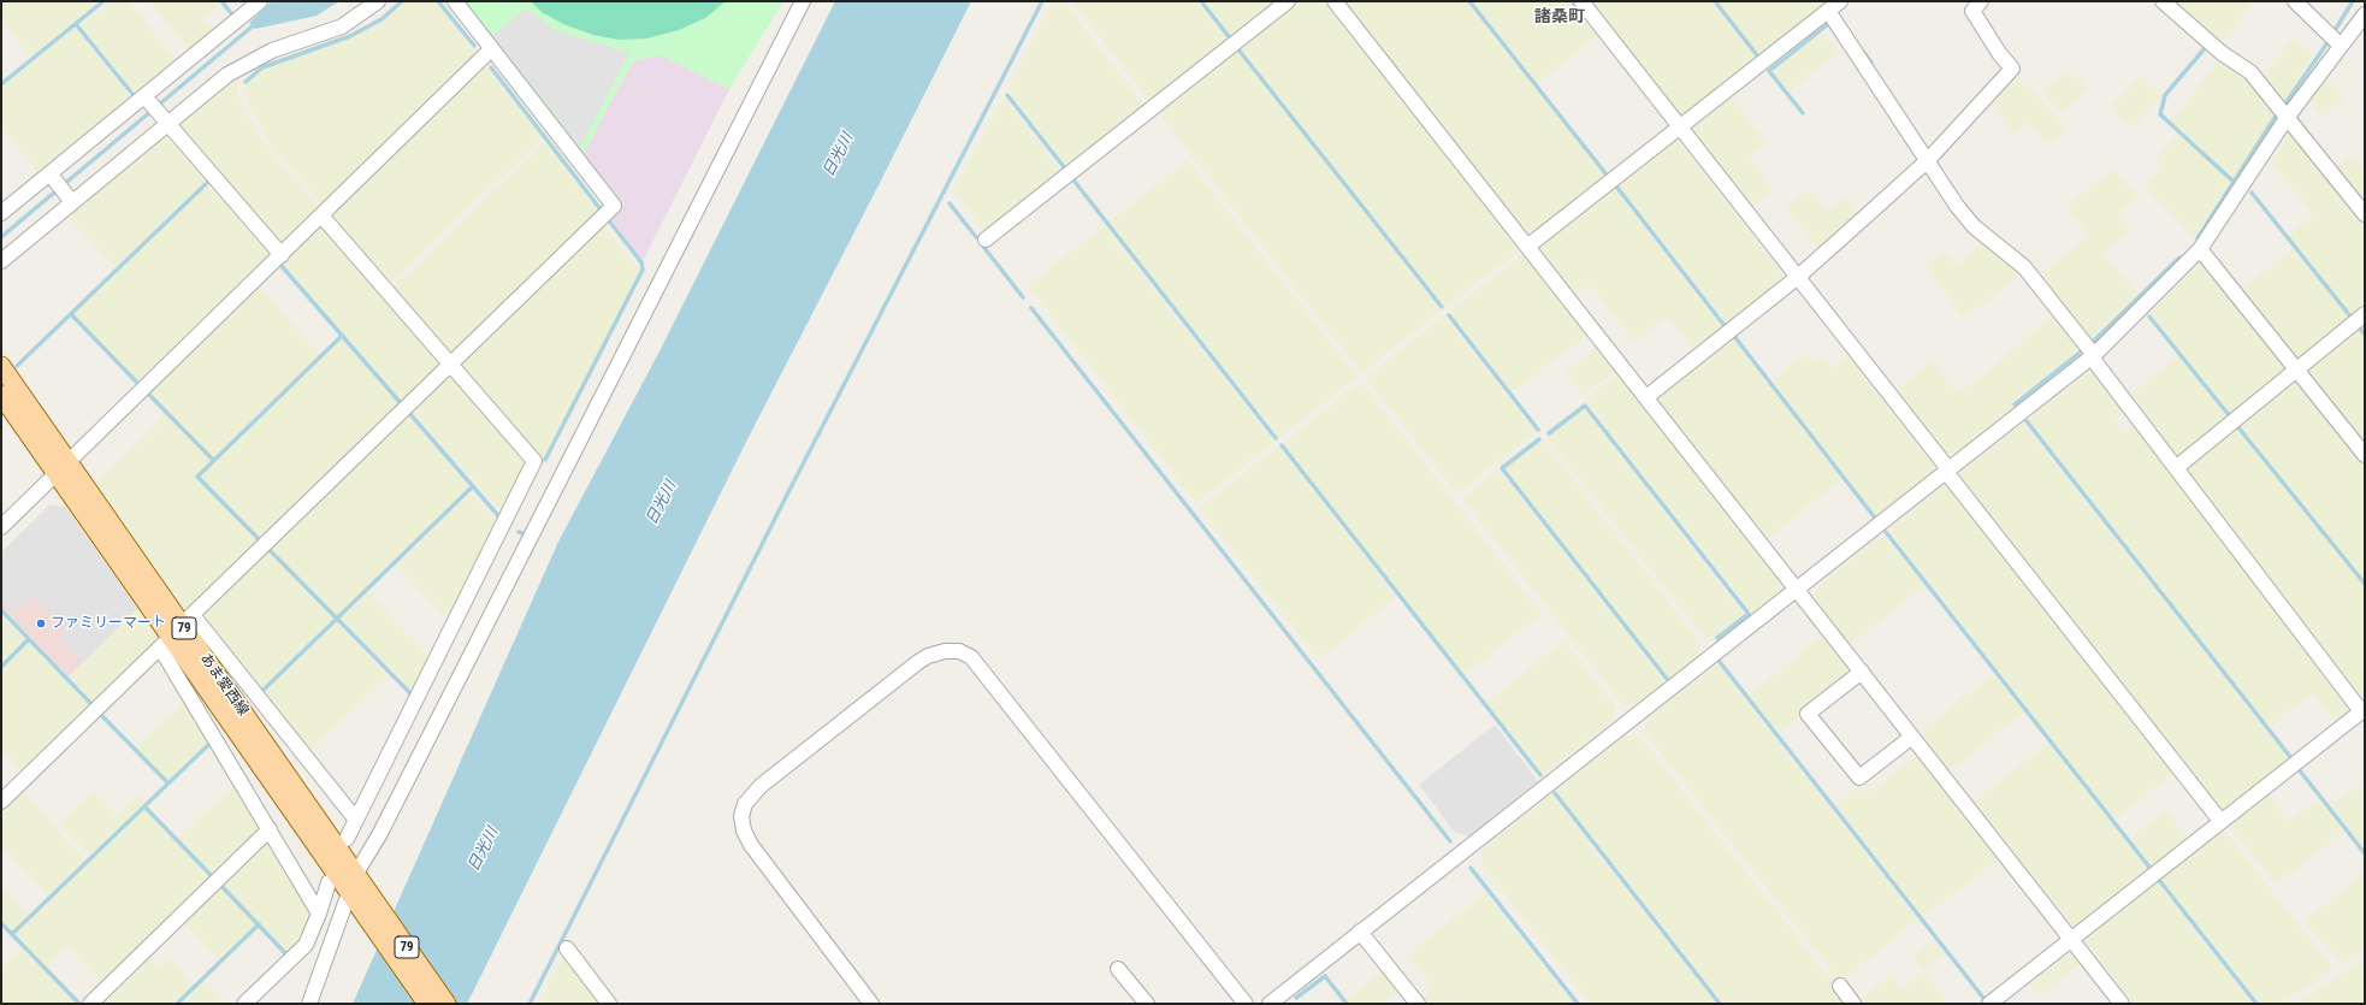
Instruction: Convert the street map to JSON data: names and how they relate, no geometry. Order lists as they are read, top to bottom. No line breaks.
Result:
{"streets":{"main road":["79","あま愛西線"]},"districts":["諸桑町"],"water":["日光川"],"places":["ファミリーマート"]}
